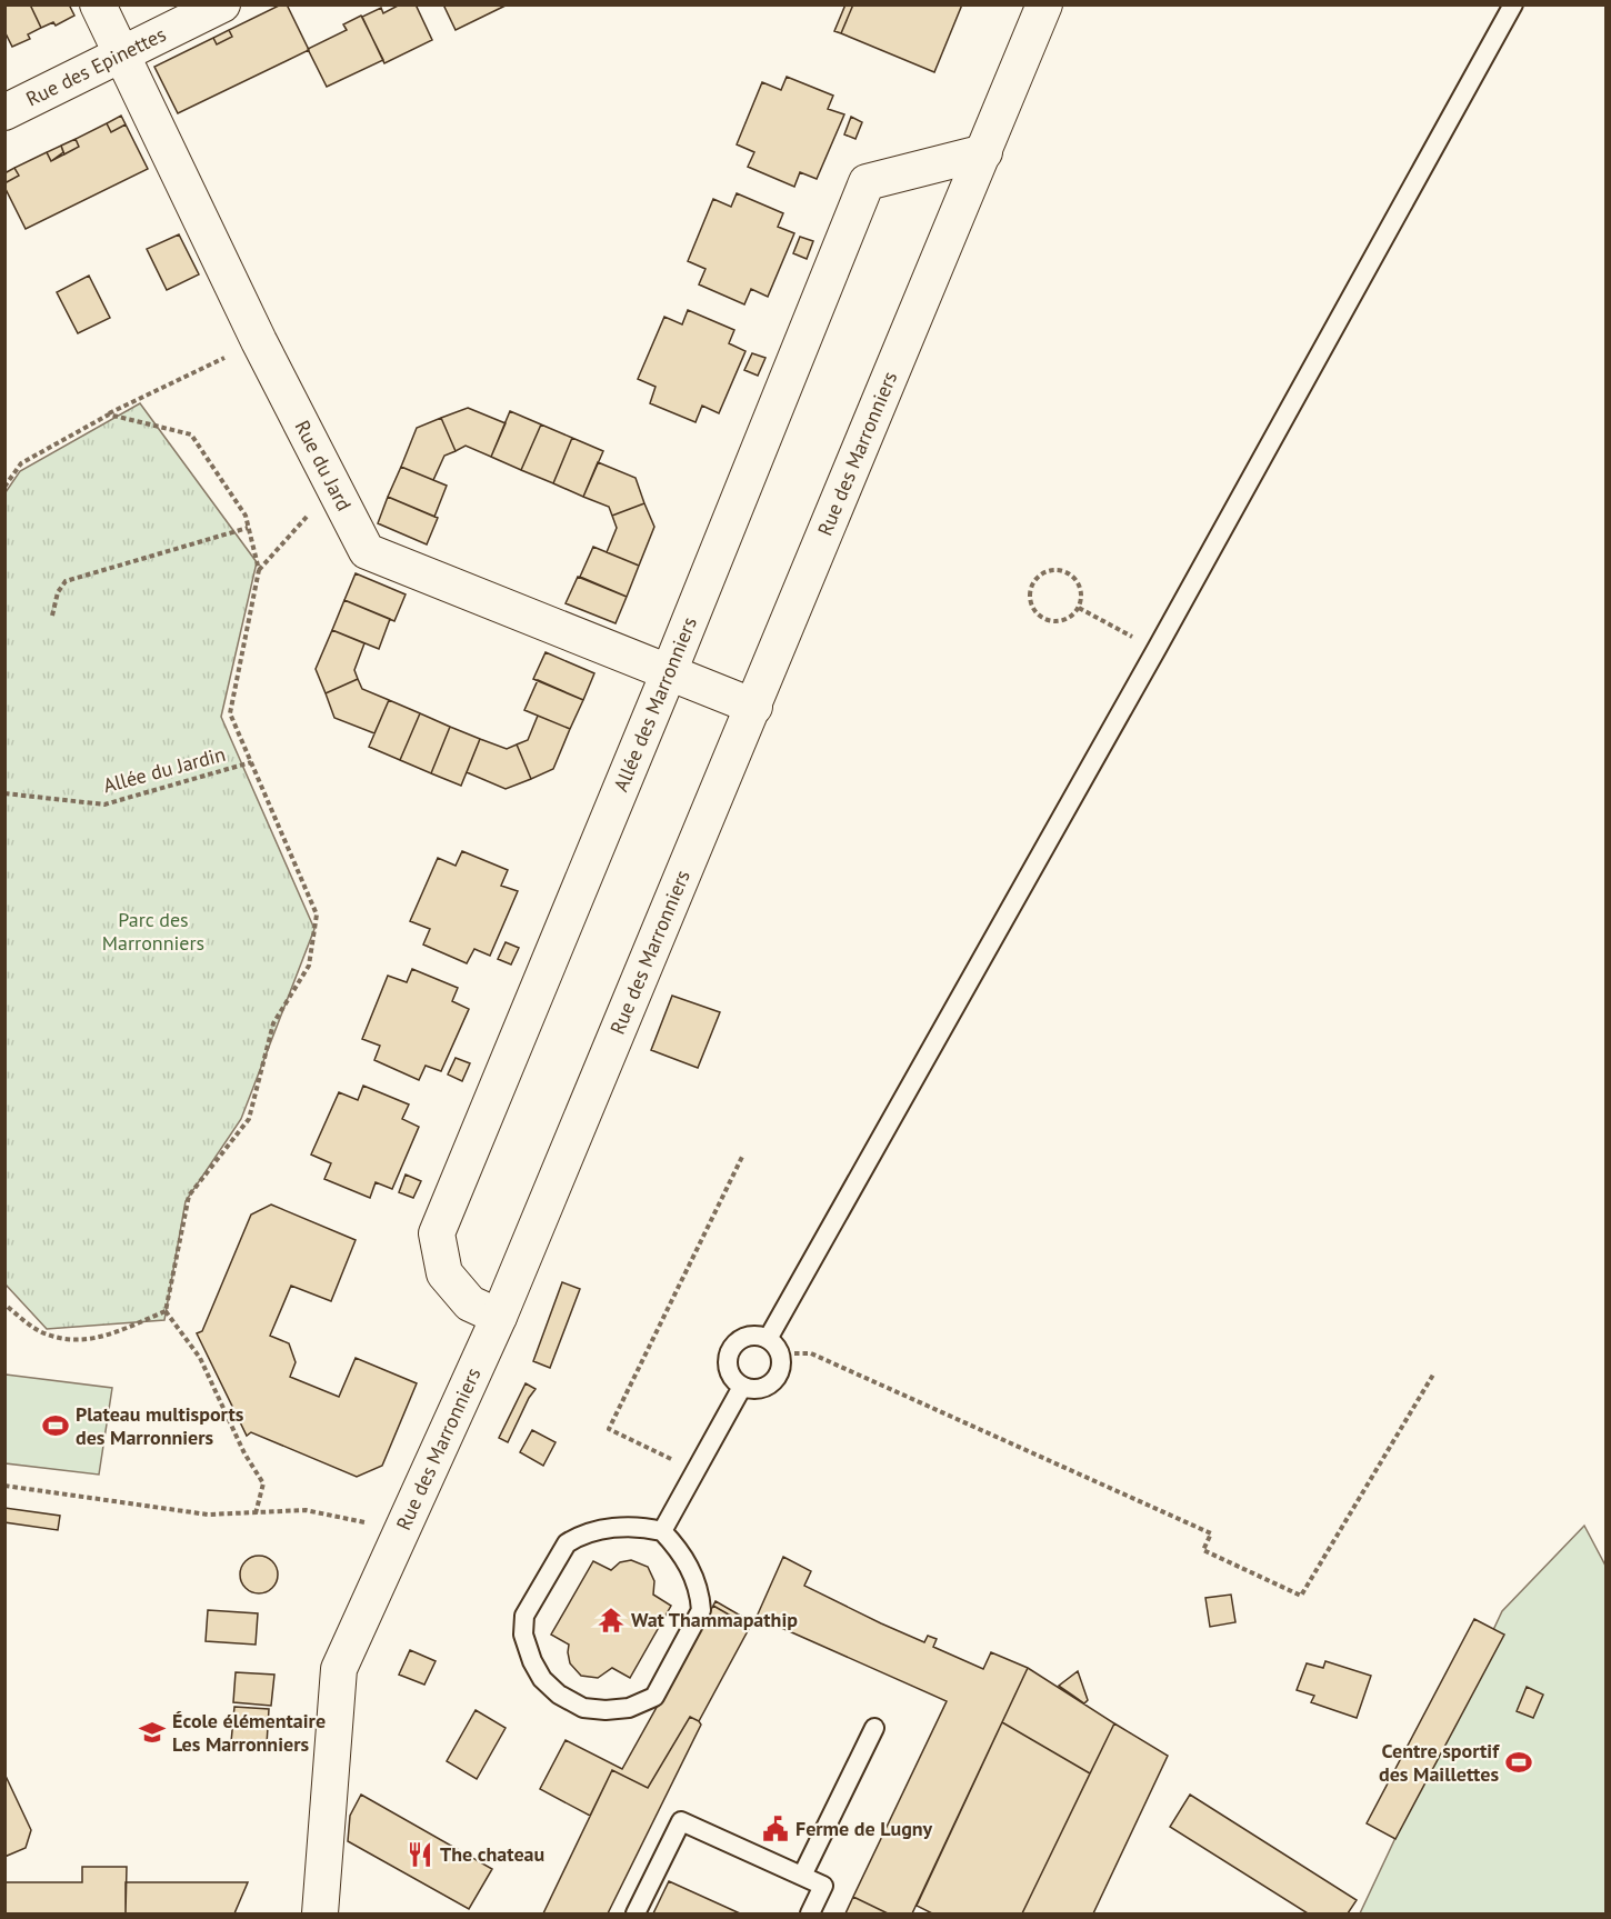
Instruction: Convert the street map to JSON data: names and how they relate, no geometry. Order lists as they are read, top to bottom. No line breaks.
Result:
{"streets":{"street":["Rue des Epinettes","Rue des Marronniers","Rue du Jard","Allée des Marronniers"],"path":["Allée du Jardin"]},"crossings":[["Rue des Epinettes","Rue du Jard"],["Rue des Marronniers","Rue du Jard"],["Rue des Marronniers","Allée des Marronniers"],["Rue du Jard","Allée des Marronniers"]],"parks":["Parc des Marronniers"],"places":{"sports":["Plateau multisports des Marronniers","Centre sportif des Maillettes"],"temple":["Wat Thammapathip"],"school or university":["École élémentaire Les Marronniers"],"public building":["Ferme de Lugny"],"restaurant":["The chateau"]}}
